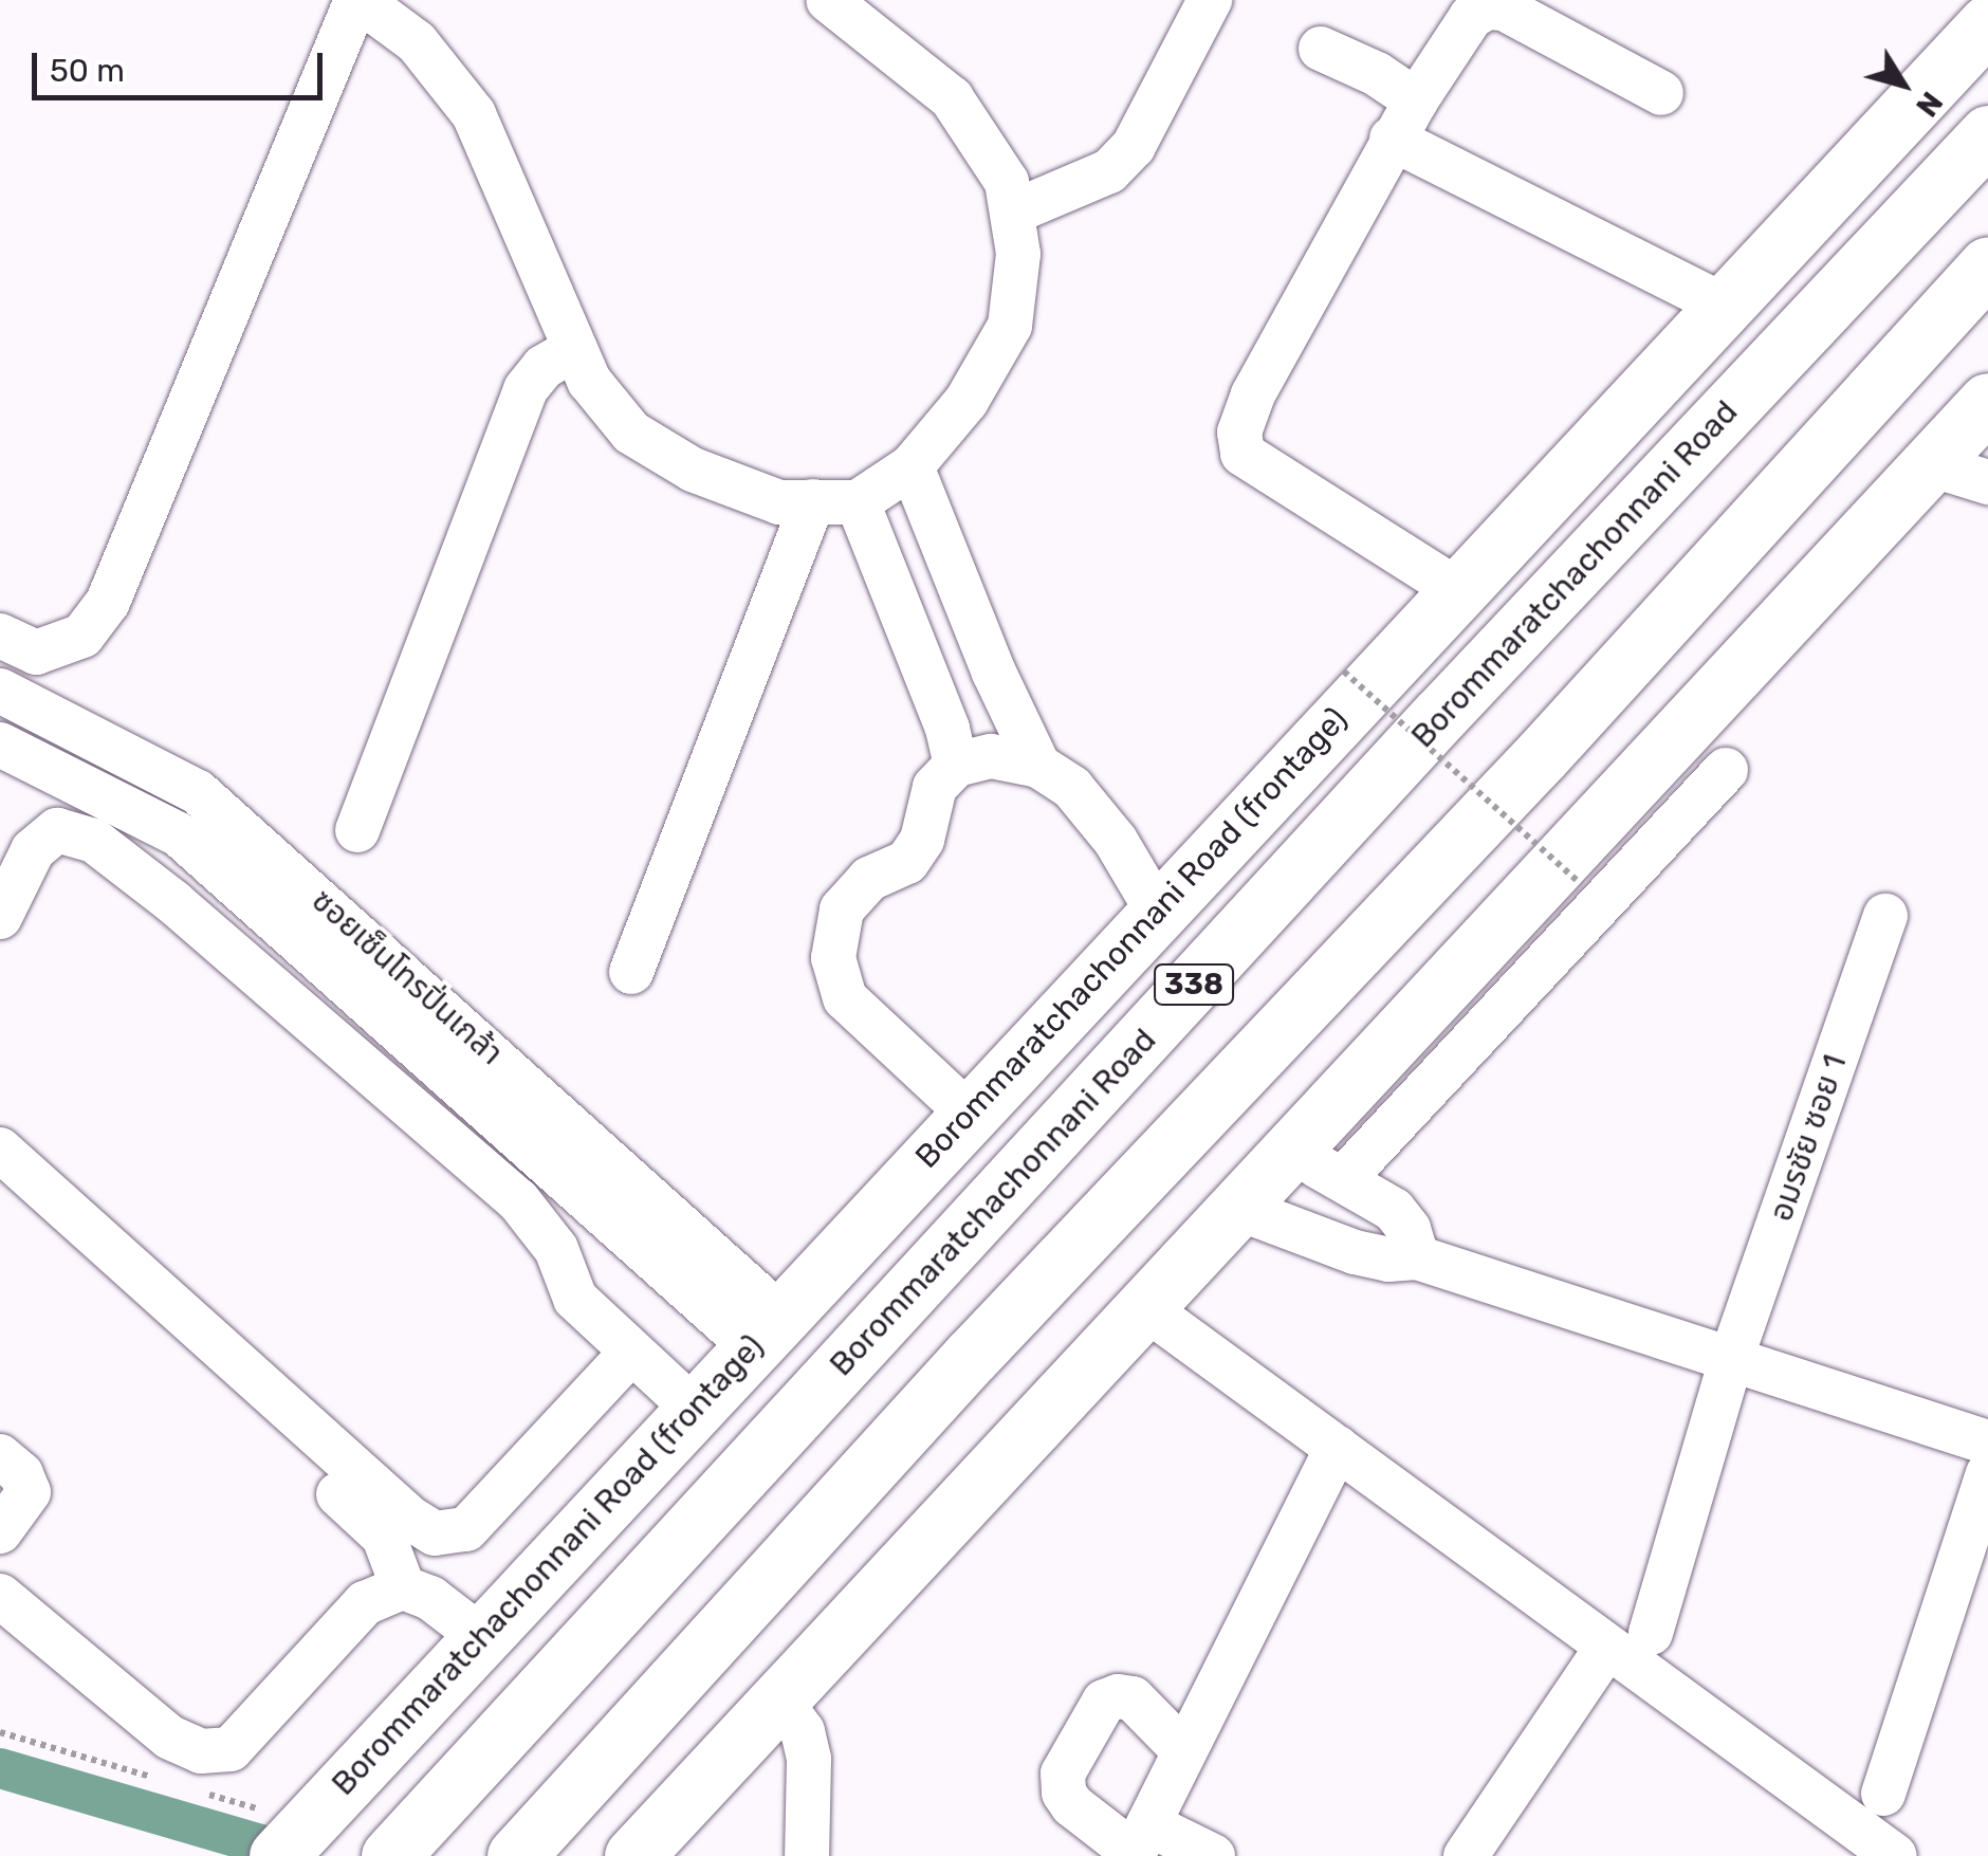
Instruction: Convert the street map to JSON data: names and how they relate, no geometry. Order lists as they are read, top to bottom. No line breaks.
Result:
{"streets":{"main road":["Borommaratchachonnani Road","Borommaratchachonnani Road (frontage)","338"],"street":["ซอยเซ็นโทรปิ่นเกล้า","อมรชัย ซอย 1"]},"crossings":[["Borommaratchachonnani Road (frontage)","ซอยเซ็นโทรปิ่นเกล้า"]],"scale_bar":"50 m","north":"bottom right"}
